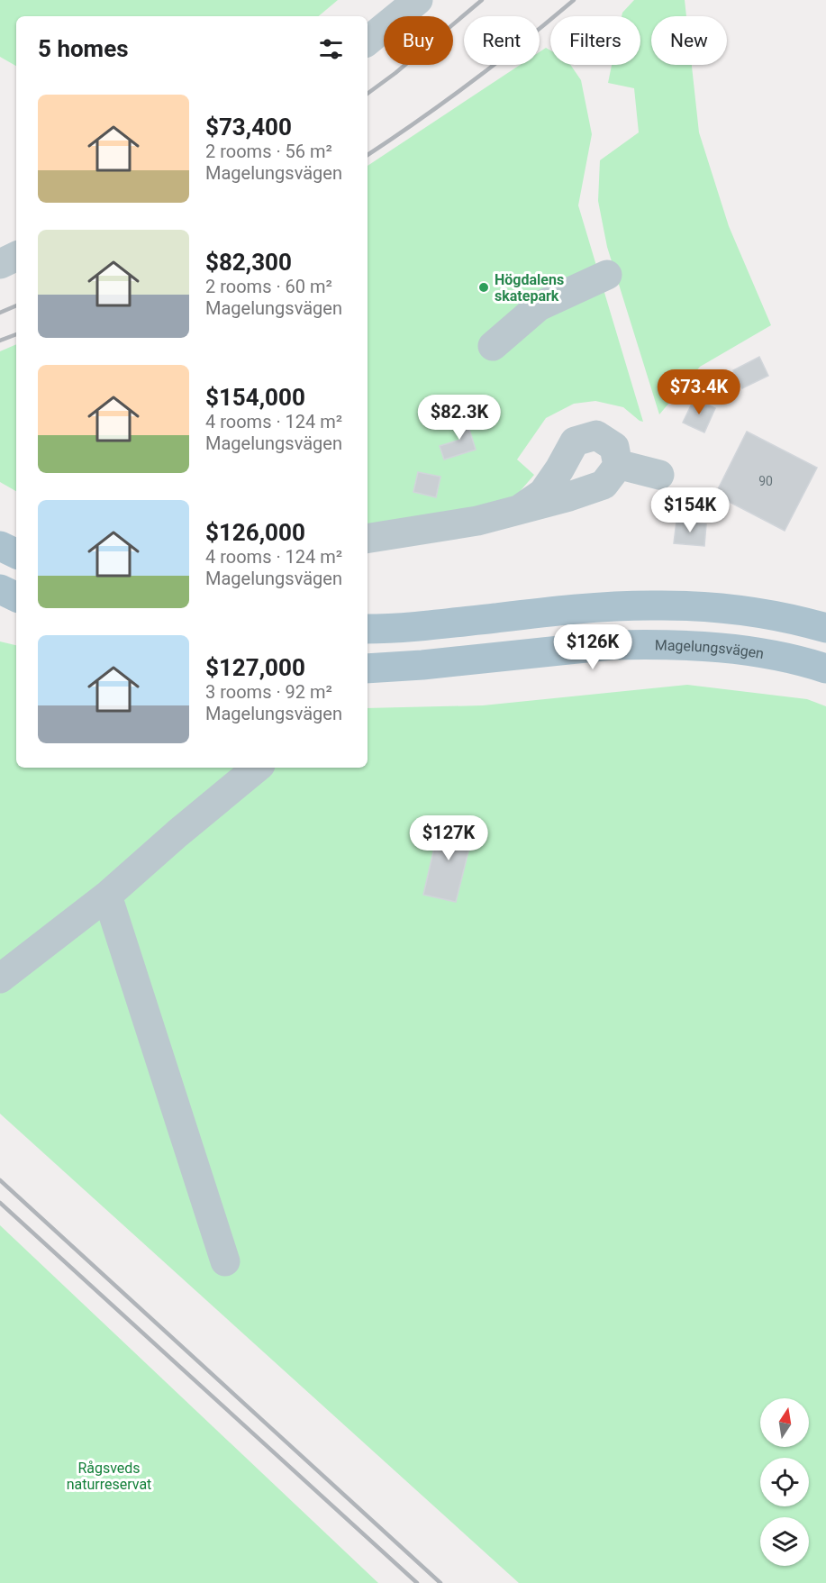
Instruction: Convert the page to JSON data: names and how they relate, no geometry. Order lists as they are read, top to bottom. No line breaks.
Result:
{"streets":{"main road":["Magelungsvägen"]},"parks":["Rågsveds naturreservat"],"places":["Högdalens skatepark"],"house_numbers":["90"],"north":"top","page":{"chip":["Buy","Rent","Filters","New"],"heading":"5 homes","list":[{"name":"$73,400","note":"2 rooms · 56 m² · Magelungsvägen"},{"name":"$82,300","note":"2 rooms · 60 m² · Magelungsvägen"},{"name":"$154,000","note":"4 rooms · 124 m² · Magelungsvägen"},{"name":"$126,000","note":"4 rooms · 124 m² · Magelungsvägen"},{"name":"$127,000","note":"3 rooms · 92 m² · Magelungsvägen"}],"price":["$73.4K","$82.3K","$154K","$126K","$127K"]}}
